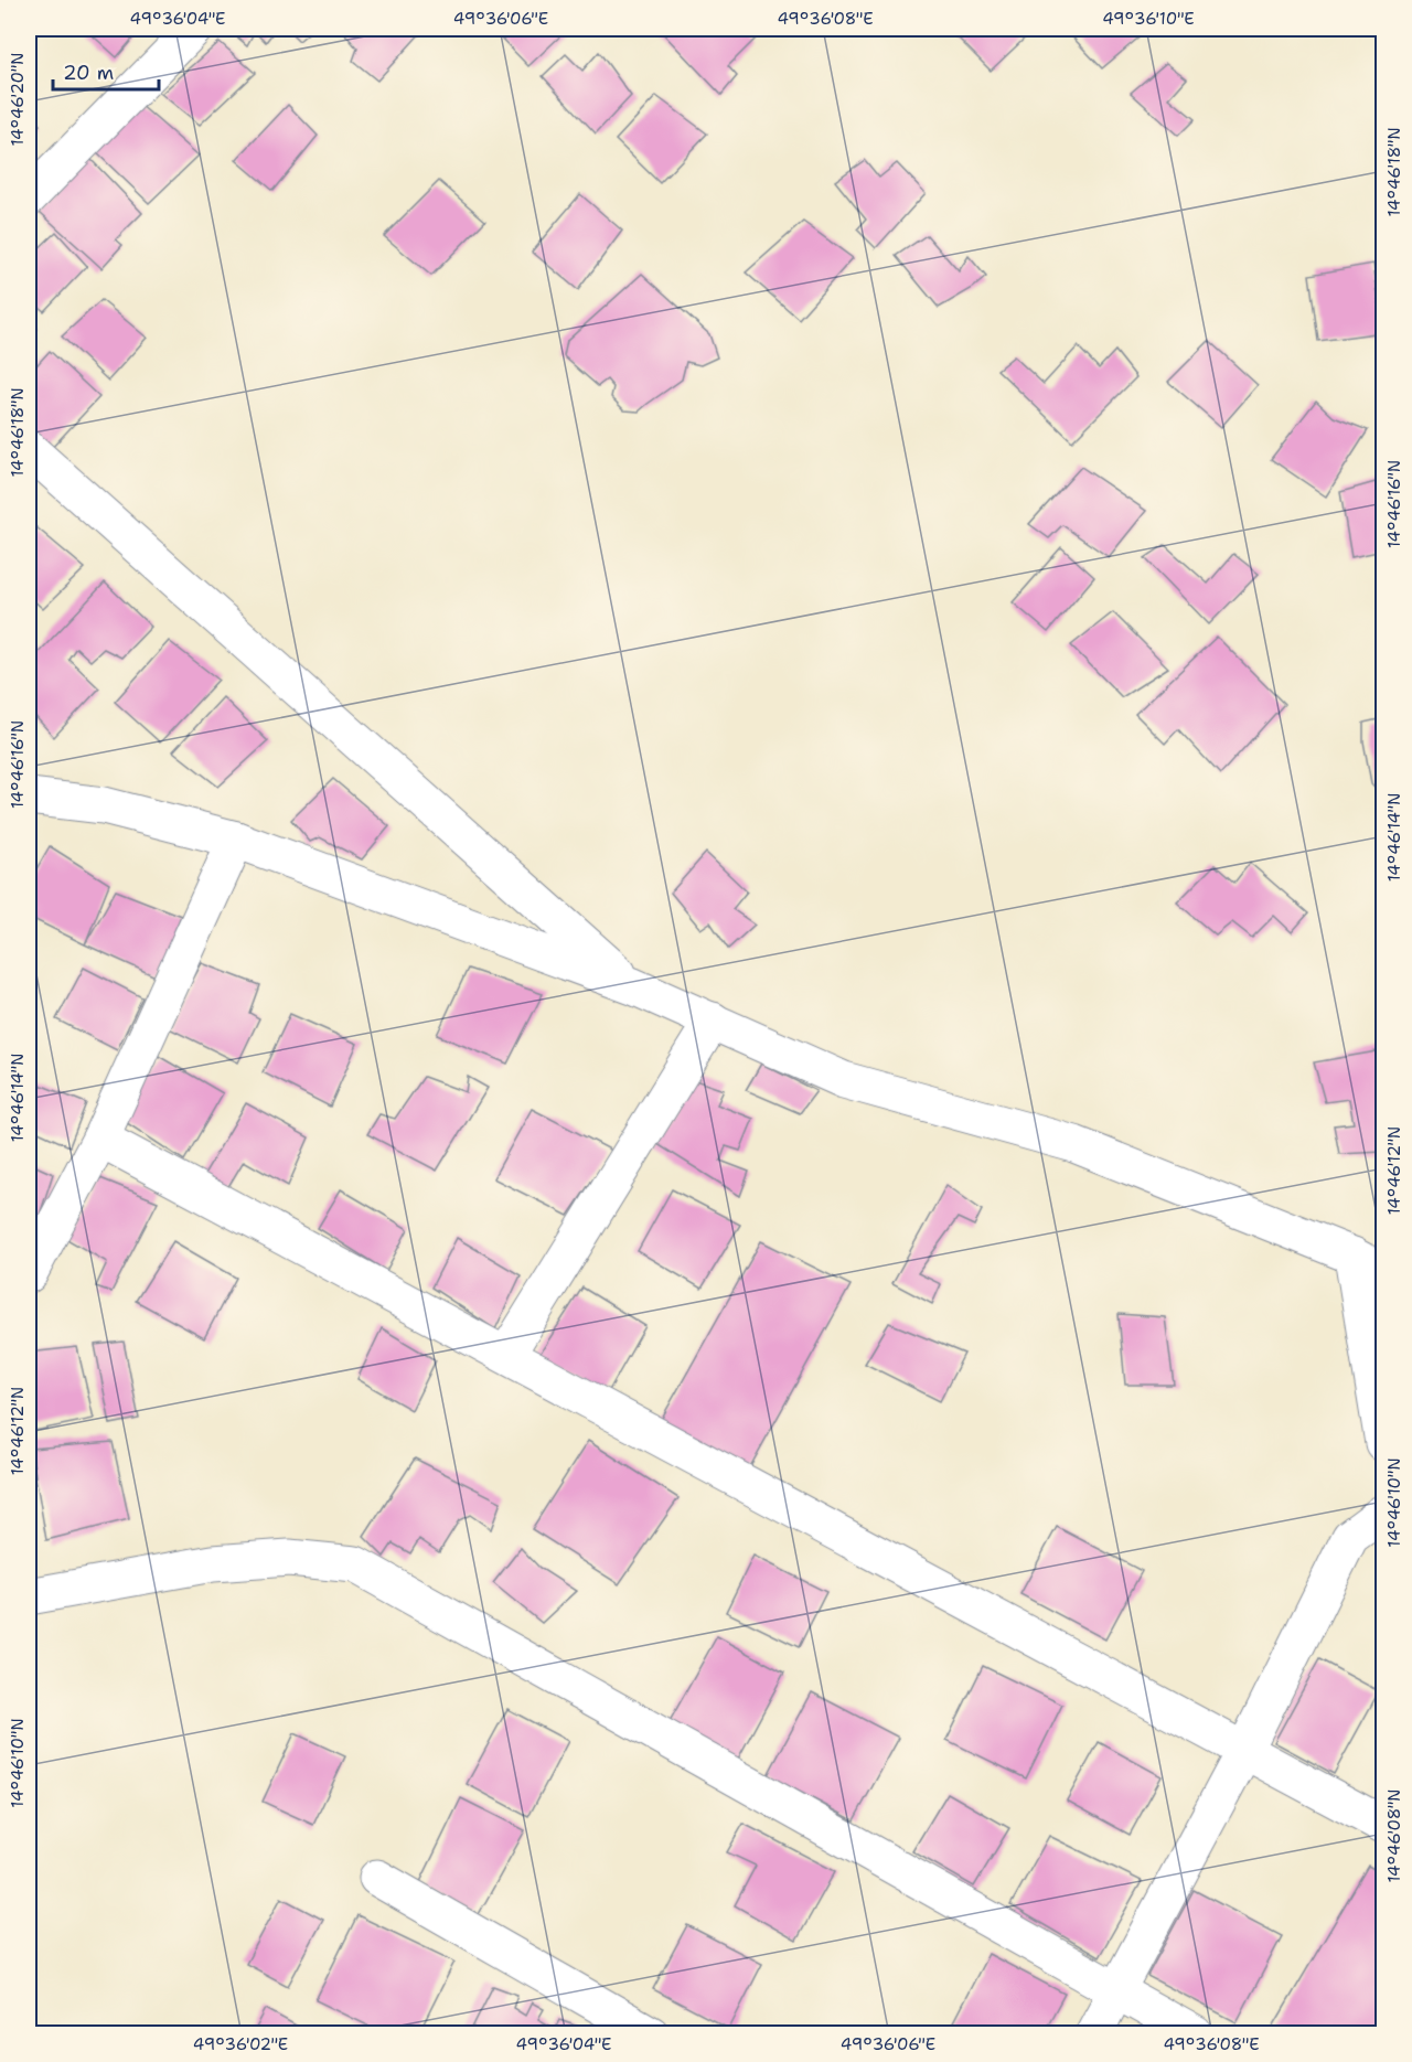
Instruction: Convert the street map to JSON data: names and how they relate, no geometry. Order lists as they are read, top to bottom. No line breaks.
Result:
{"scale_bar":"20 m","coordinates":["49°36'04\"E","49°36'06\"E","49°36'08\"E","49°36'10\"E","14°46'20\"N","14°46'18\"N","14°46'16\"N","14°46'14\"N","14°46'12\"N","14°46'10\"N","14°46'08\"N","49°36'02\"E"]}
